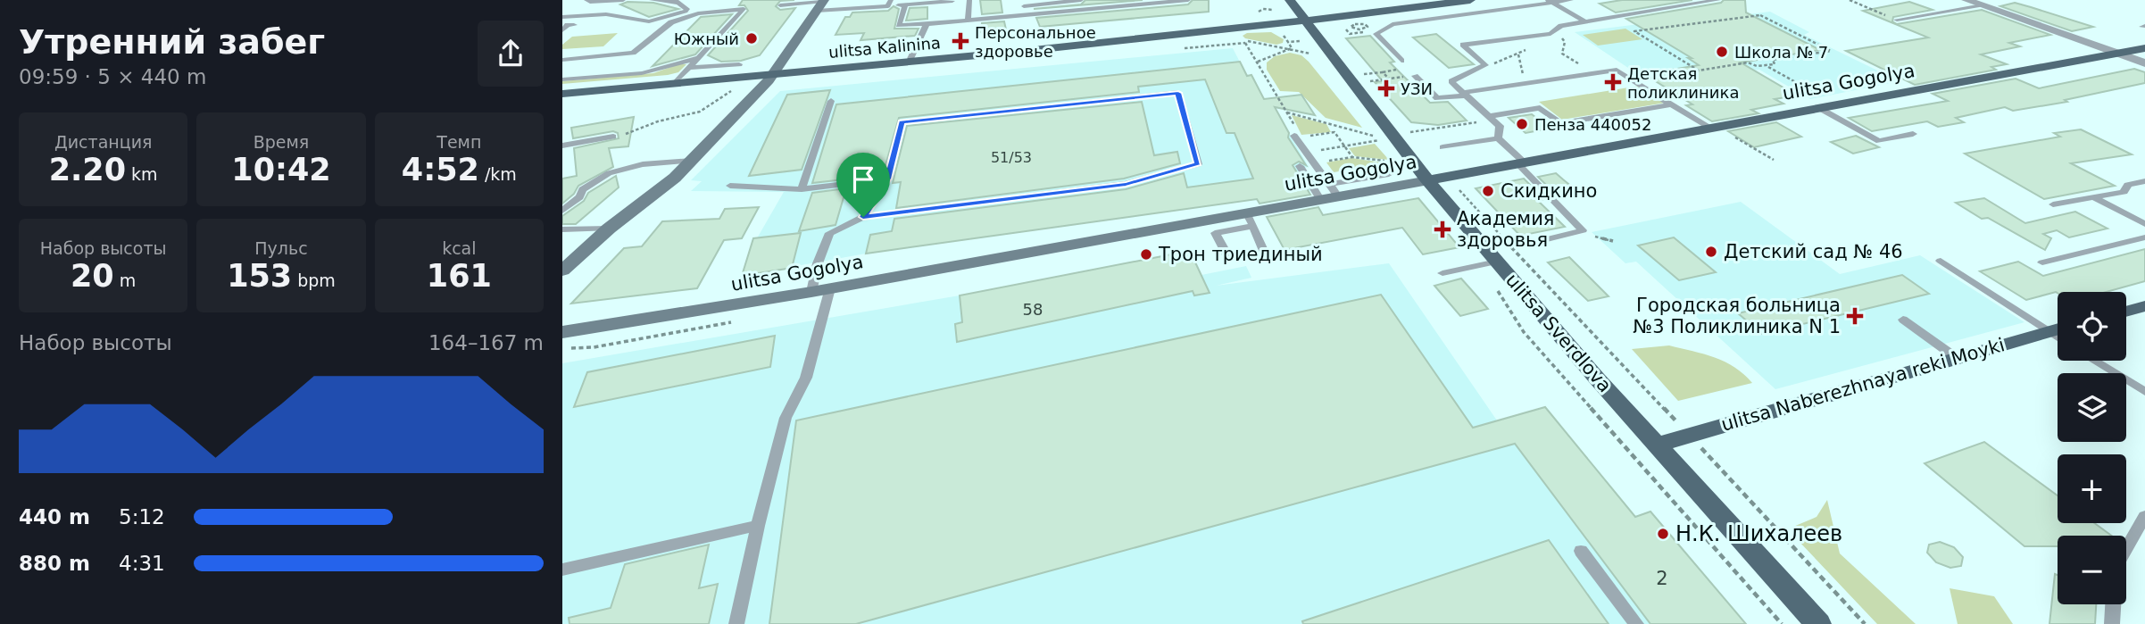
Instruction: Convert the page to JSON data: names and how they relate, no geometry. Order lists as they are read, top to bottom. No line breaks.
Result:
{"streets":{"main road":["ulitsa Kalinina","ulitsa Gogolya","ulitsa Sverdlova","ulitsa Naberezhnaya reki Moyki"]},"crossings":[["ulitsa Kalinina","ulitsa Sverdlova"],["ulitsa Gogolya","ulitsa Sverdlova"],["ulitsa Sverdlova","ulitsa Naberezhnaya reki Moyki"]],"places":{"other":["Южный","Школа № 7","Пенза 440052","Скидкино","Детский сад № 46","Трон триединый","Н.К. Шихалеев"],"health":["Персональное здоровье","Детская поликлиника","УЗИ","Академия здоровья","Городская больница №3 Поликлиника N 1"]},"house_numbers":["51/53","58","2"],"page":{"heading":["Утренний забег","09:59 · 5 × 440 m"],"stats":[["Дистанция","2.20 km"],["Время","10:42"],["Темп","4:52 /km"],["Набор высоты","20 m"],["Пульс","153 bpm"],["kcal","161"]],"map_buttons":["+","−"],"chart":["Набор высоты","164–167 m"],"list":[{"name":"440 m","note":"5:12"},{"name":"880 m","note":"4:31"}]}}
